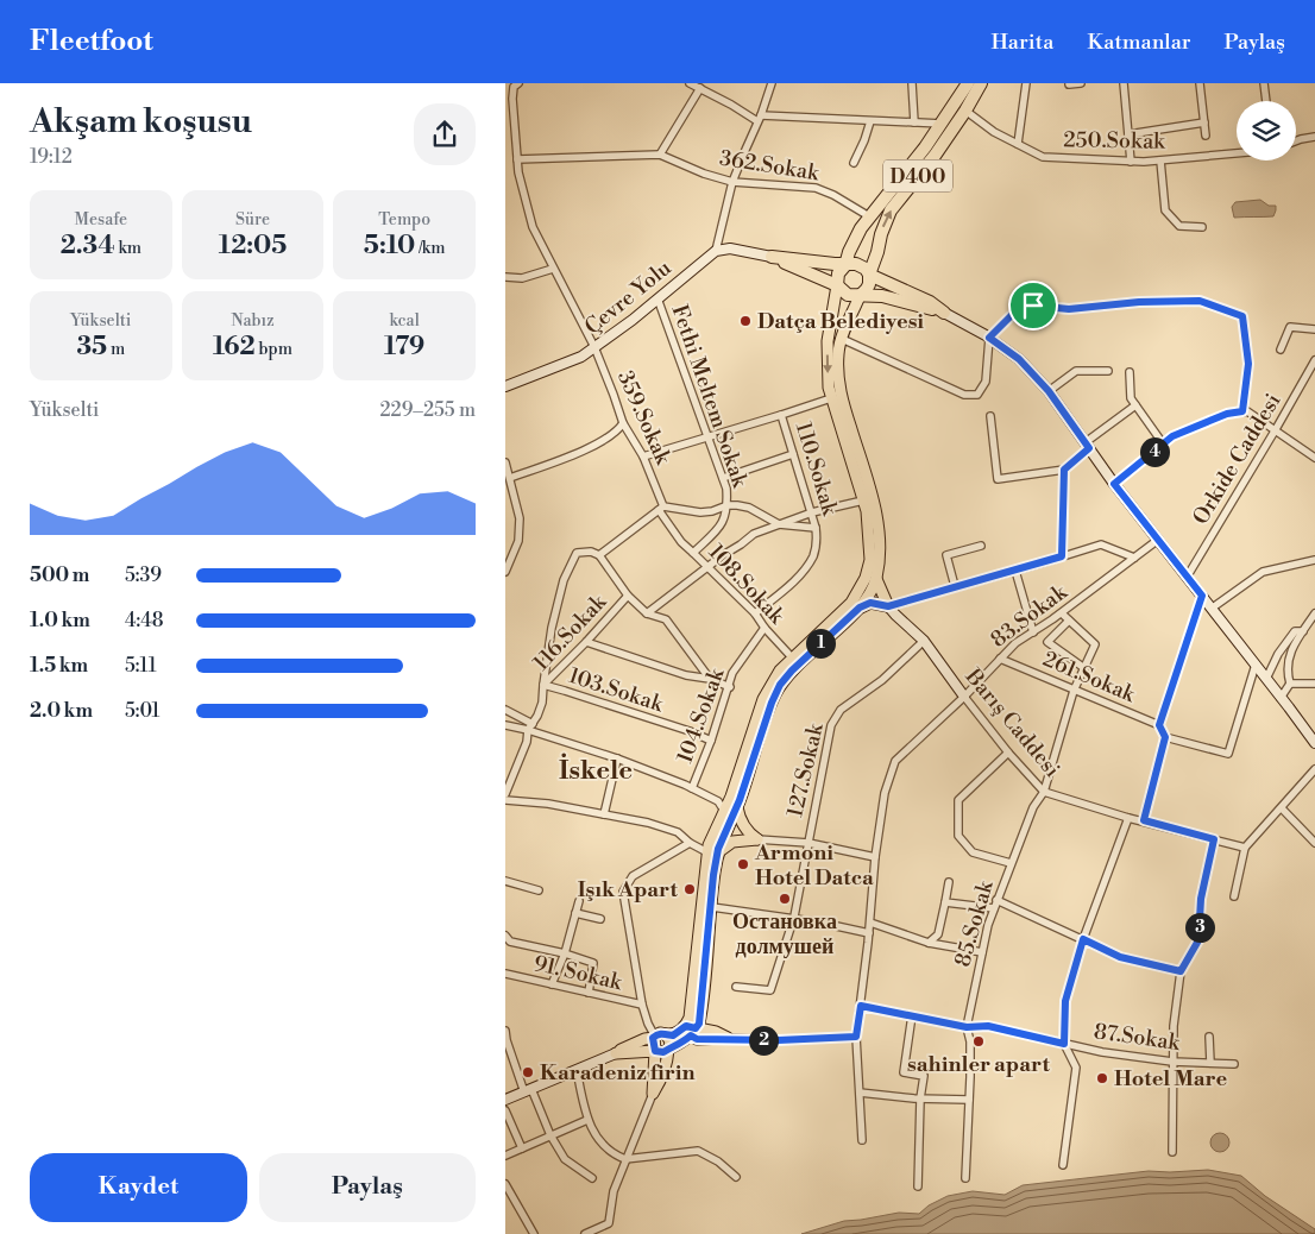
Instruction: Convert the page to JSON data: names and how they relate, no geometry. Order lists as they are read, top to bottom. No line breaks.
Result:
{"streets":{"highway":["D400"],"street":["250.Sokak","362.Sokak","Çevre Yolu","Fethi Meltem Sokak","359.Sokak","Orkide Caddesi","110.Sokak","108.Sokak","83.Sokak","116.Sokak","261.Sokak","103.Sokak","104.Sokak","Barış Caddesi","127.Sokak","85.Sokak","91. Sokak","87.Sokak"]},"crossings":[["250.Sokak","D400"],["362.Sokak","D400"],["362.Sokak","359.Sokak"],["Çevre Yolu","Fethi Meltem Sokak"],["Çevre Yolu","359.Sokak"],["Fethi Meltem Sokak","108.Sokak"],["359.Sokak","108.Sokak"],["110.Sokak","108.Sokak"],["108.Sokak","104.Sokak"],["83.Sokak","261.Sokak"],["83.Sokak","Barış Caddesi"],["83.Sokak","87.Sokak"],["116.Sokak","103.Sokak"],["261.Sokak","85.Sokak"],["103.Sokak","104.Sokak"],["Barış Caddesi","127.Sokak"],["Barış Caddesi","85.Sokak"],["85.Sokak","87.Sokak"]],"districts":["İskele"],"places":["Datça Belediyesi","Armoni Hotel Datca","Işık Apart","Остановка долмушей","sahinler apart","Karadeniz firin","Hotel Mare"],"page":{"header":"Fleetfoot","nav":["Harita","Katmanlar","Paylaş"],"heading":["Akşam koşusu","19:12"],"stats":[["Mesafe","2.34 km"],["Süre","12:05"],["Tempo","5:10 /km"],["Yükselti","35 m"],["Nabız","162 bpm"],["kcal","179"]],"chart":["Yükselti","229–255 m"],"pins":["4","1","3","2"],"list":[{"name":"500 m","note":"5:39"},{"name":"1.0 km","note":"4:48"},{"name":"1.5 km","note":"5:11"},{"name":"2.0 km","note":"5:01"}],"buttons":["Kaydet","Paylaş"]}}
